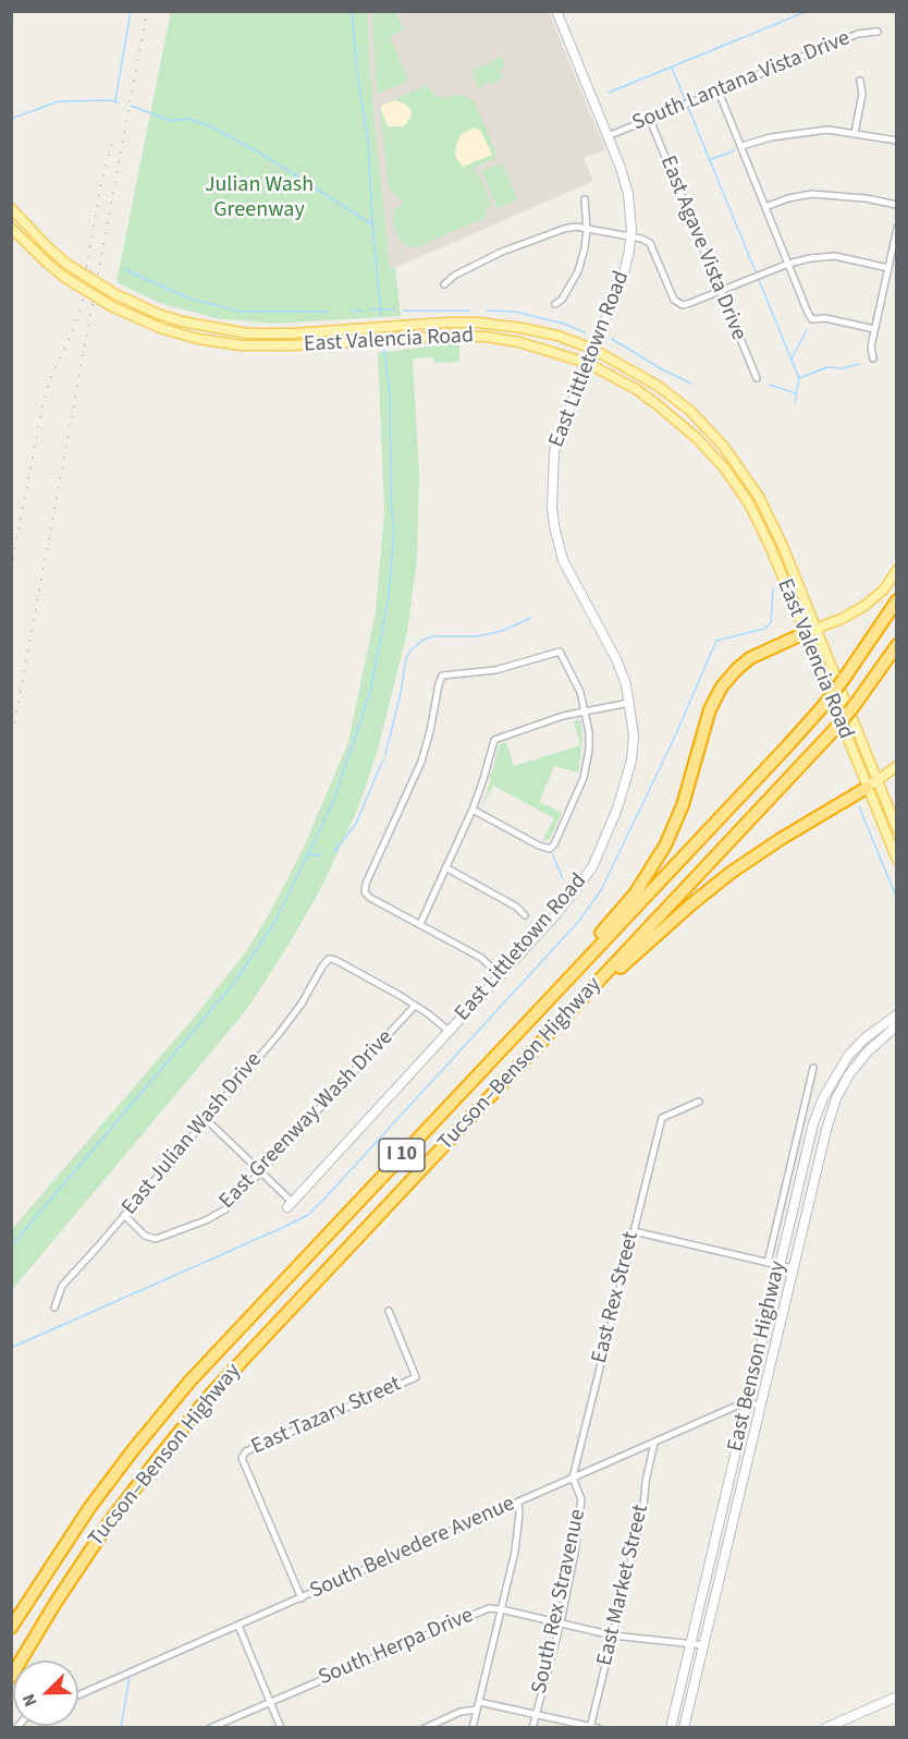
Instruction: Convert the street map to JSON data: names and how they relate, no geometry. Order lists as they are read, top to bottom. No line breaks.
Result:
{"streets":{"highway":["Tucson–Benson Highway","I 10"],"main road":["East Valencia Road","East Littletown Road","East Benson Highway"],"street":["South Lantana Vista Drive","East Agave Vista Drive","East Greenway Wash Drive","East Julian Wash Drive","East Rex Street","East Tazarv Street","South Belvedere Avenue","East Market Street","South Rex Stravenue","South Herpa Drive"]},"crossings":[["South Lantana Vista Drive","East Agave Vista Drive"],["South Lantana Vista Drive","East Littletown Road"],["East Valencia Road","East Littletown Road"],["East Greenway Wash Drive","East Julian Wash Drive"],["East Rex Street","South Belvedere Avenue"],["East Rex Street","South Rex Stravenue"],["East Benson Highway","South Belvedere Avenue"],["East Benson Highway","South Herpa Drive"],["East Tazarv Street","South Belvedere Avenue"],["South Belvedere Avenue","East Market Street"],["South Belvedere Avenue","South Rex Stravenue"],["East Market Street","South Herpa Drive"],["South Rex Stravenue","South Herpa Drive"]],"parks":["Julian Wash Greenway"],"north":"bottom left"}
